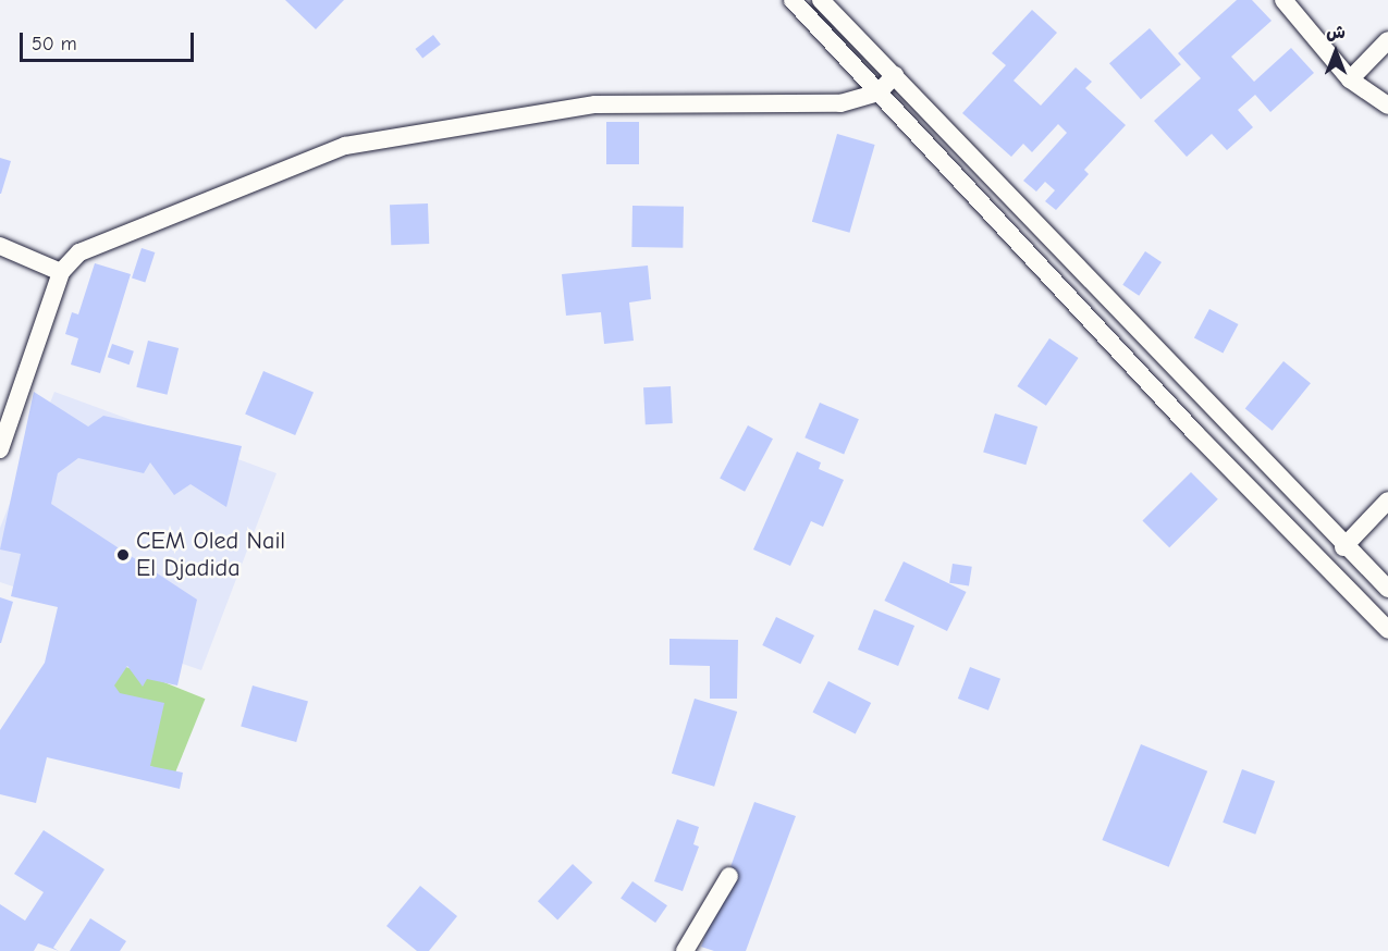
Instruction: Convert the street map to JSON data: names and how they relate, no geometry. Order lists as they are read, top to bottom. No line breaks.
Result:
{"places":["CEM Oled Nail El Djadida"],"scale_bar":"50 m","north":"top"}
